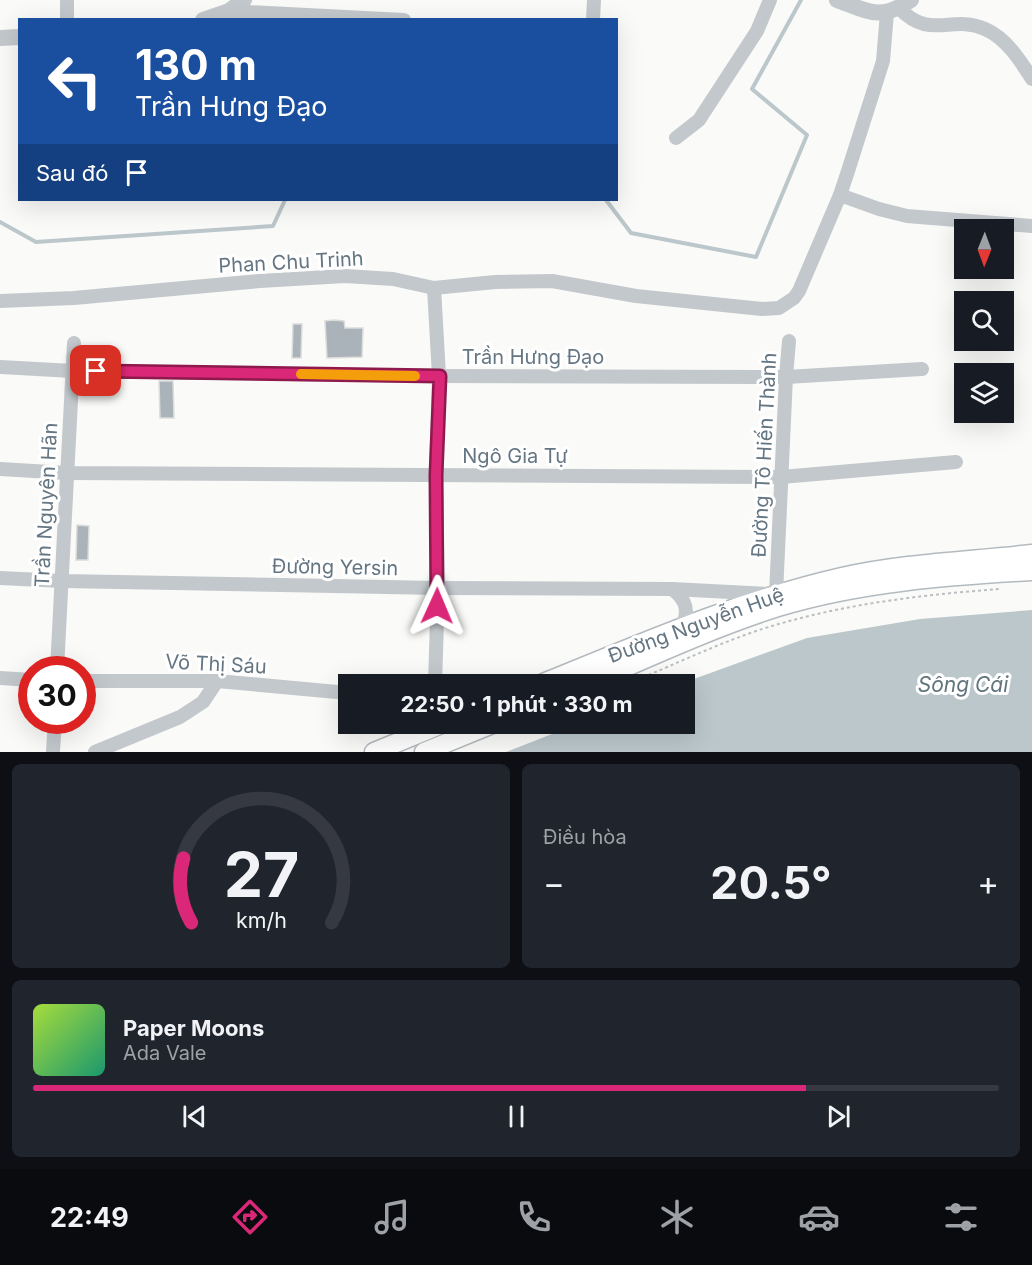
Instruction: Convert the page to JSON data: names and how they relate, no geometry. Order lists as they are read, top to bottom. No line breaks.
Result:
{"streets":{"main road":["Đường Nguyễn Huệ"],"street":["Phan Chu Trinh","Trần Hưng Đạo","Đường Tô Hiến Thành","Ngô Gia Tự","Trần Nguyên Hãn","Đường Yersin","Võ Thị Sáu"]},"crossings":[["Trần Hưng Đạo","Đường Tô Hiến Thành"],["Trần Hưng Đạo","Trần Nguyên Hãn"],["Đường Tô Hiến Thành","Ngô Gia Tự"],["Đường Tô Hiến Thành","Đường Yersin"],["Đường Tô Hiến Thành","Đường Nguyễn Huệ"],["Ngô Gia Tự","Trần Nguyên Hãn"],["Trần Nguyên Hãn","Đường Yersin"],["Đường Yersin","Đường Nguyễn Huệ"]],"water":["Sông Cái"],"north":"bottom","page":{"turn":["130 m","Trần Hưng Đạo"],"then":"Sau đó","limit":"30","trip":"22:50 · 1 phút · 330 m","tile":"Điều hòa","heat":["−","20.5°","+"],"song":["Paper Moons","Ada Vale"],"tabs":"22:49","gauge":["27","km/h"]}}
